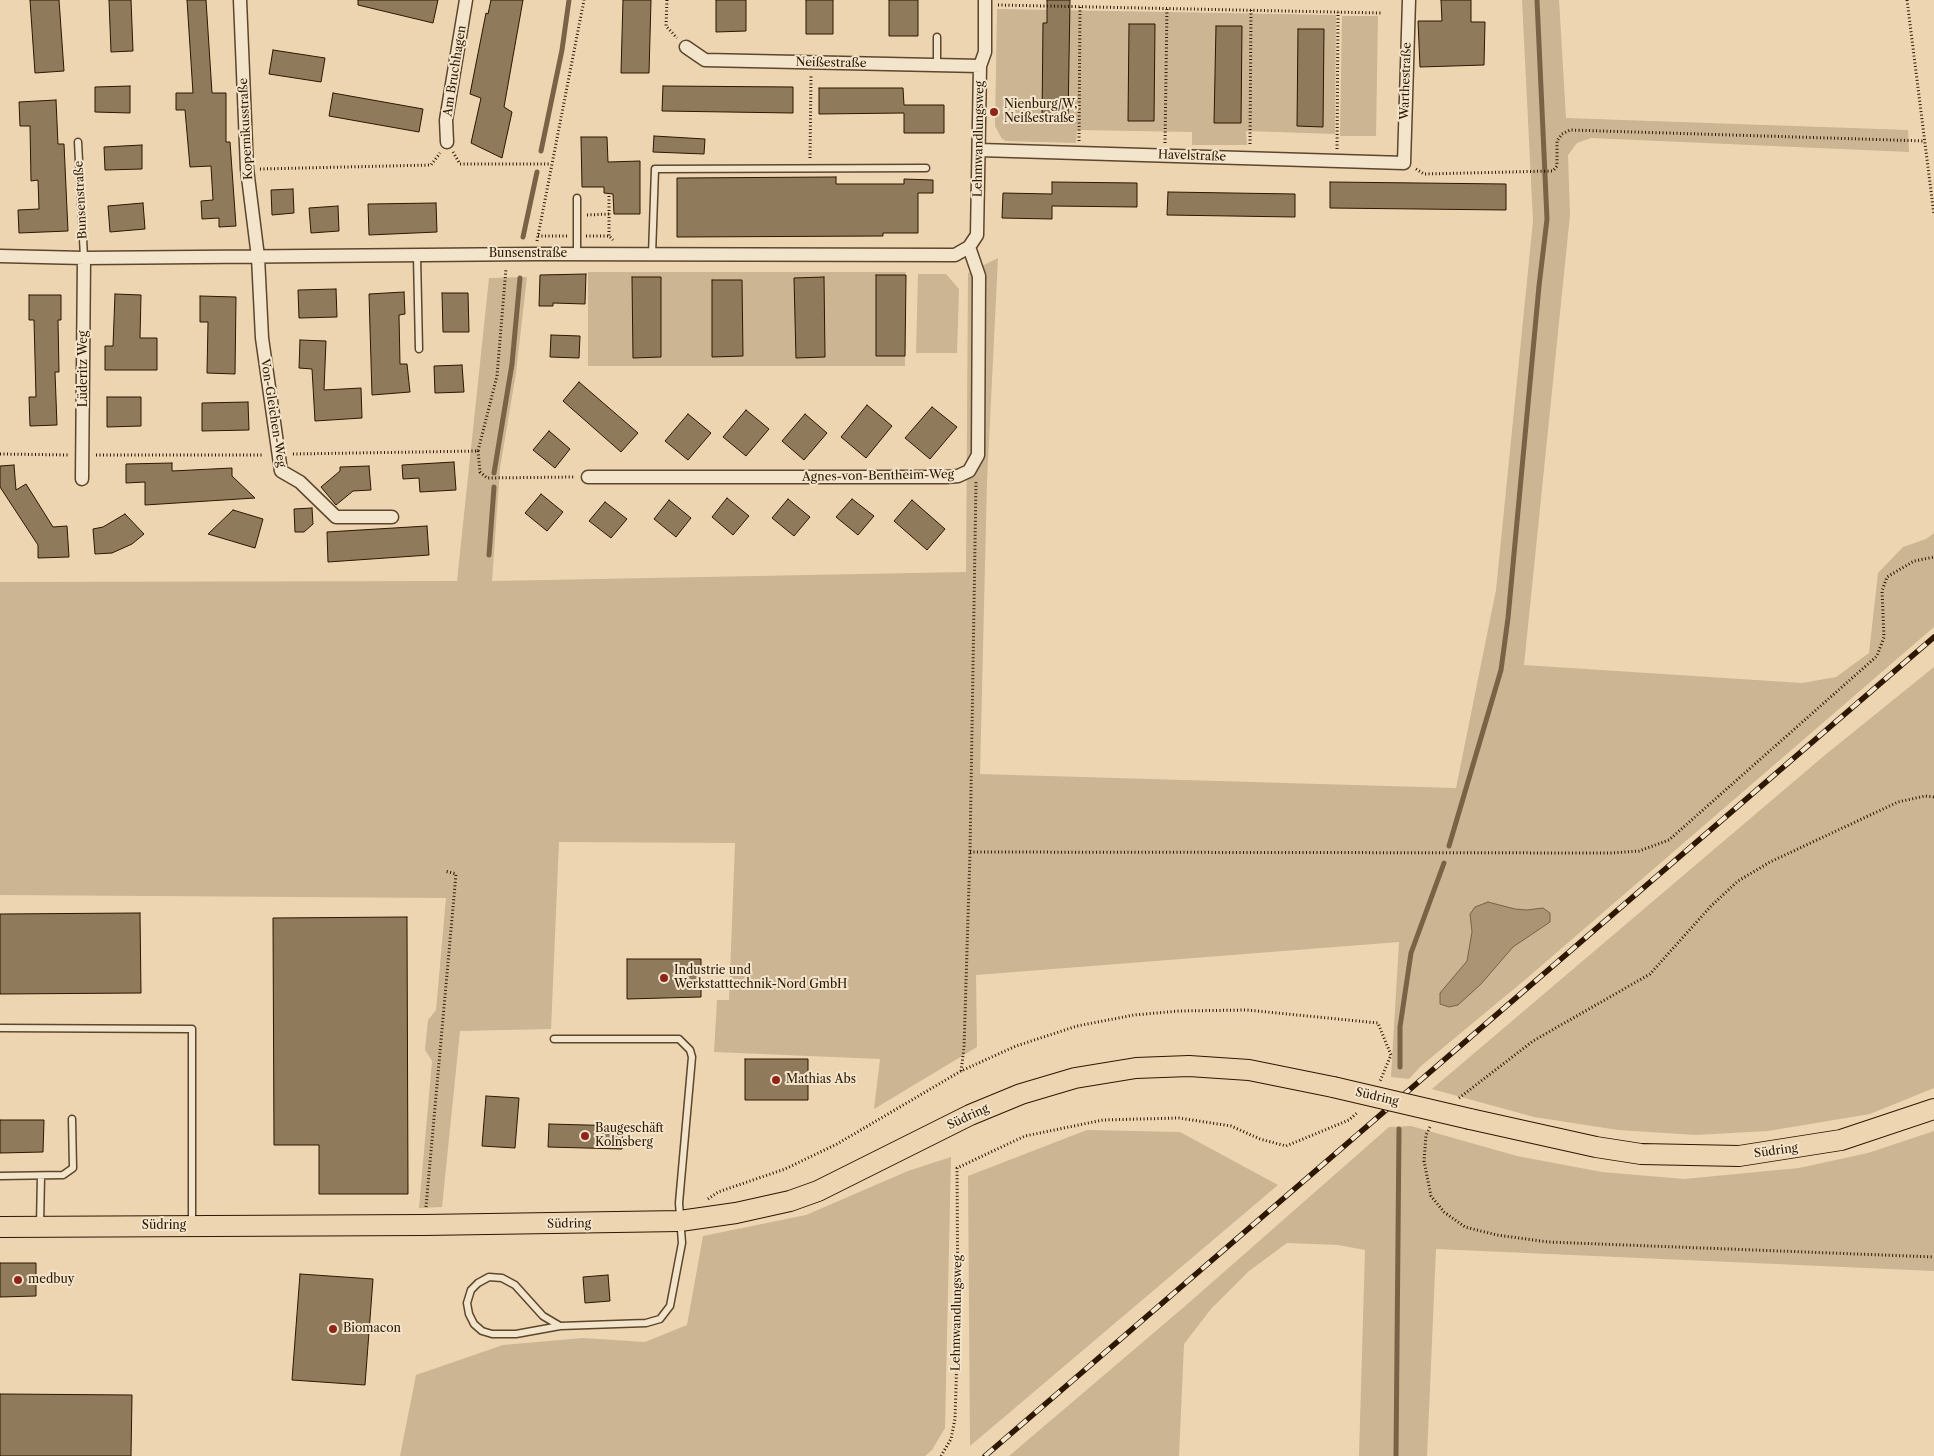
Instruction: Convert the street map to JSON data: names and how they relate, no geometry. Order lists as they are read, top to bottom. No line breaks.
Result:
{"streets":{"main road":["Südring"],"street":["Neißestraße","Am Bruchhagen","Warthestraße","Kopernikusstraße","Lehmwandlungsweg","Havelstraße","Bunsenstraße","Lüderitz Weg","Von-Gleichen-Weg","Agnes-von-Bentheim-Weg"]},"crossings":[["Neißestraße","Lehmwandlungsweg"],["Warthestraße","Havelstraße"],["Kopernikusstraße","Bunsenstraße"],["Kopernikusstraße","Von-Gleichen-Weg"],["Lehmwandlungsweg","Havelstraße"],["Lehmwandlungsweg","Bunsenstraße"],["Lehmwandlungsweg","Agnes-von-Bentheim-Weg"],["Bunsenstraße","Lüderitz Weg"],["Bunsenstraße","Von-Gleichen-Weg"],["Bunsenstraße","Agnes-von-Bentheim-Weg"]],"places":["Nienburg/W, Neißestraße","Industrie und Werkstatttechnik-Nord GmbH","Mathias Abs","Baugeschäft Kolnsberg","medbuy","Biomacon"]}
